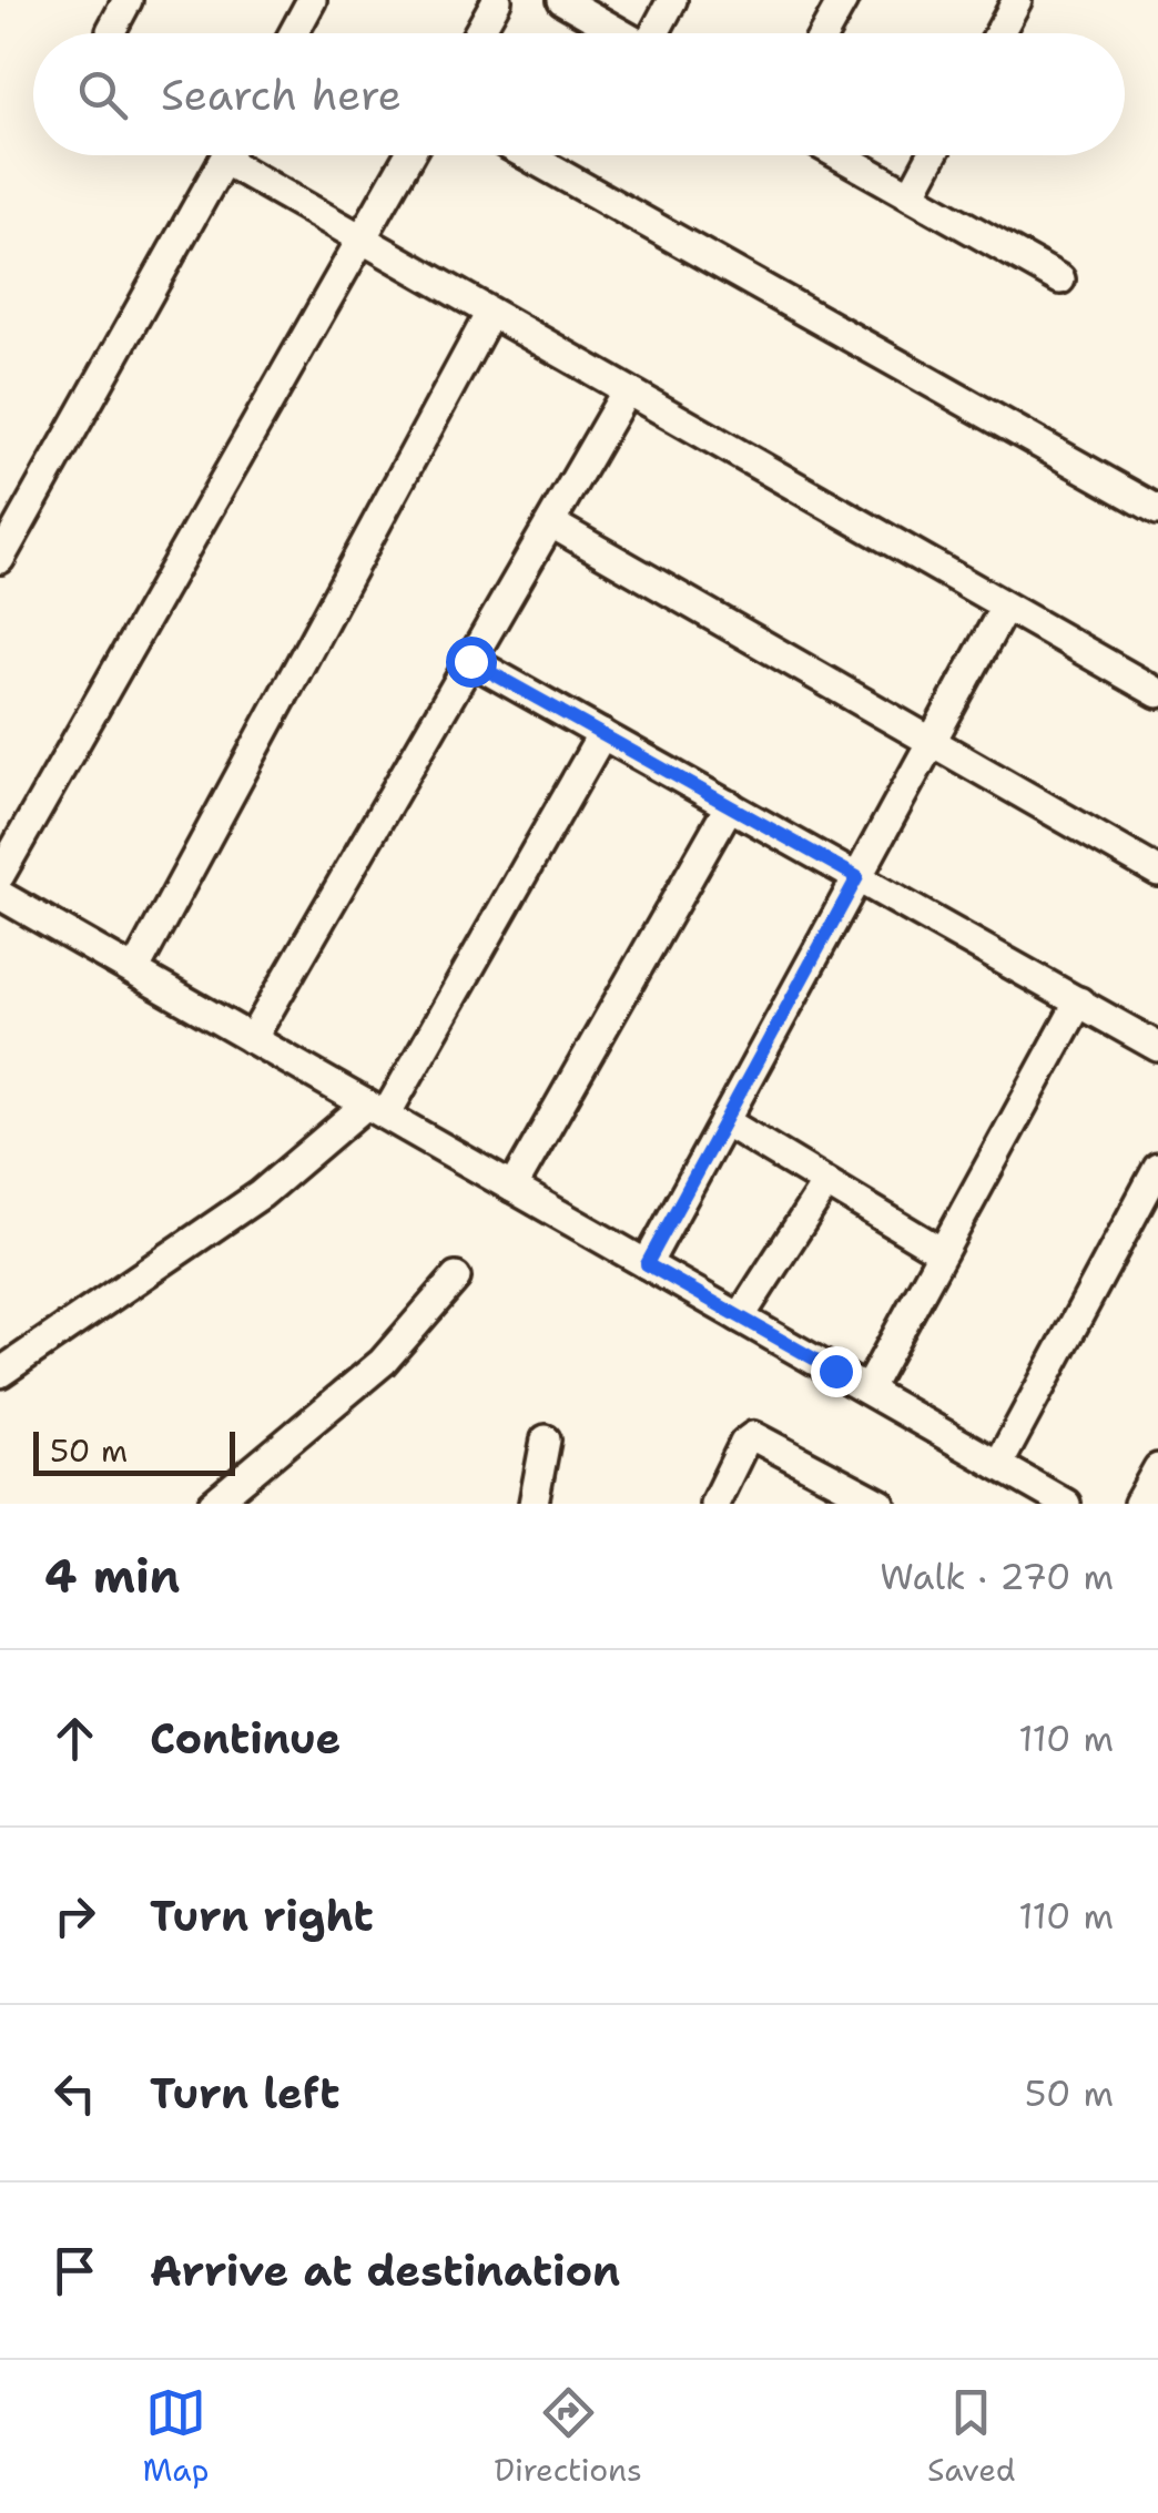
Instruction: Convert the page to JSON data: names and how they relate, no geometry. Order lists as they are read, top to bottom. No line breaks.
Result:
{"scale_bar":"50 m","page":{"search":"Search here","scale":"50 m","heading":["4 min","Walk · 270 m"],"list":[["Continue","110 m"],["Turn right","110 m"],["Turn left","50 m"],"Arrive at destination"],"nav":["Map","Directions","Saved"]}}
